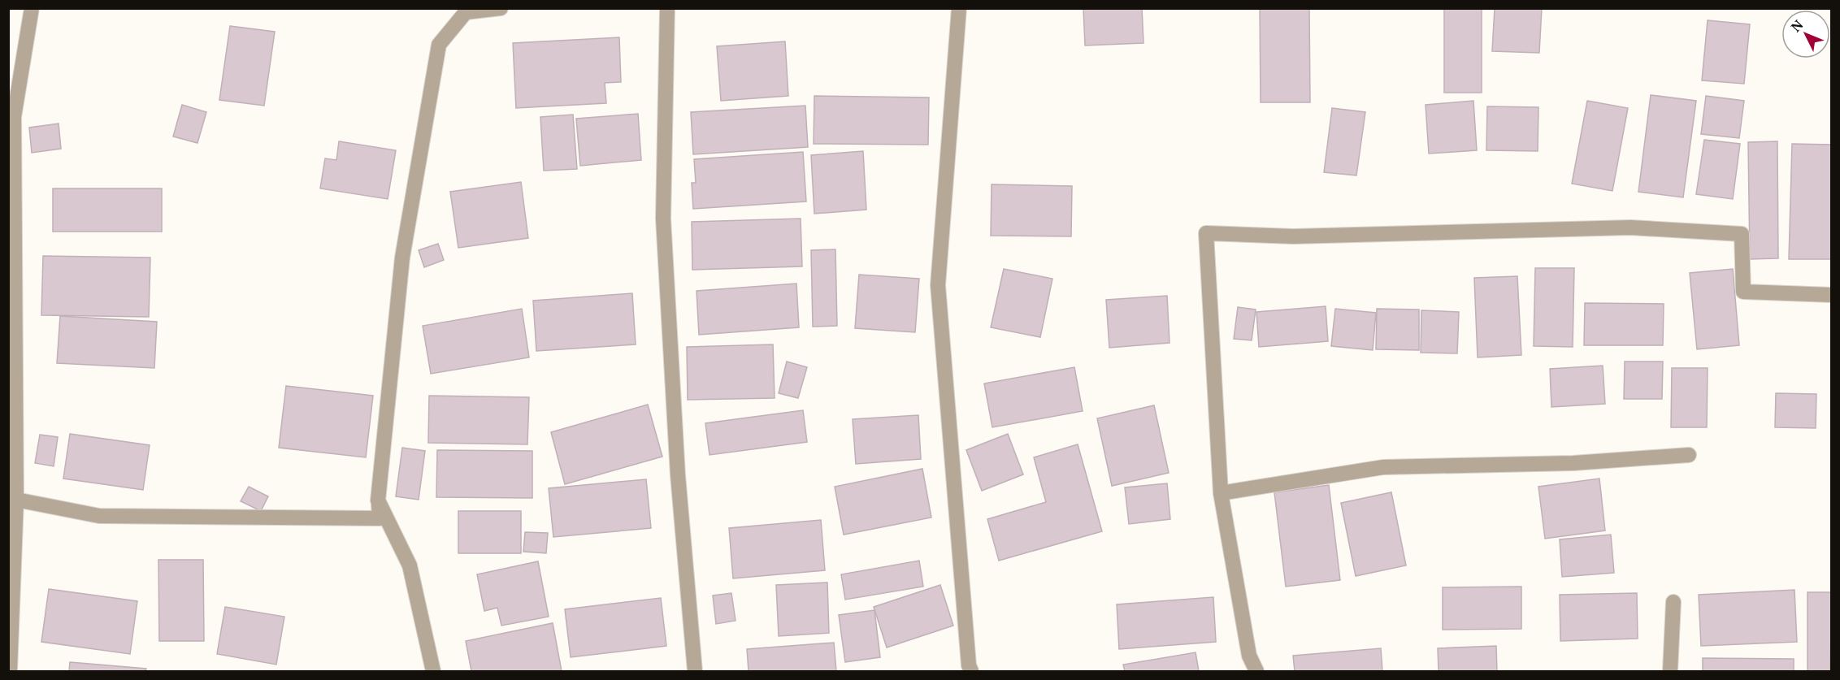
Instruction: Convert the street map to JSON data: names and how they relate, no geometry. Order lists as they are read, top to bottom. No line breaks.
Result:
{"north":"top left"}
